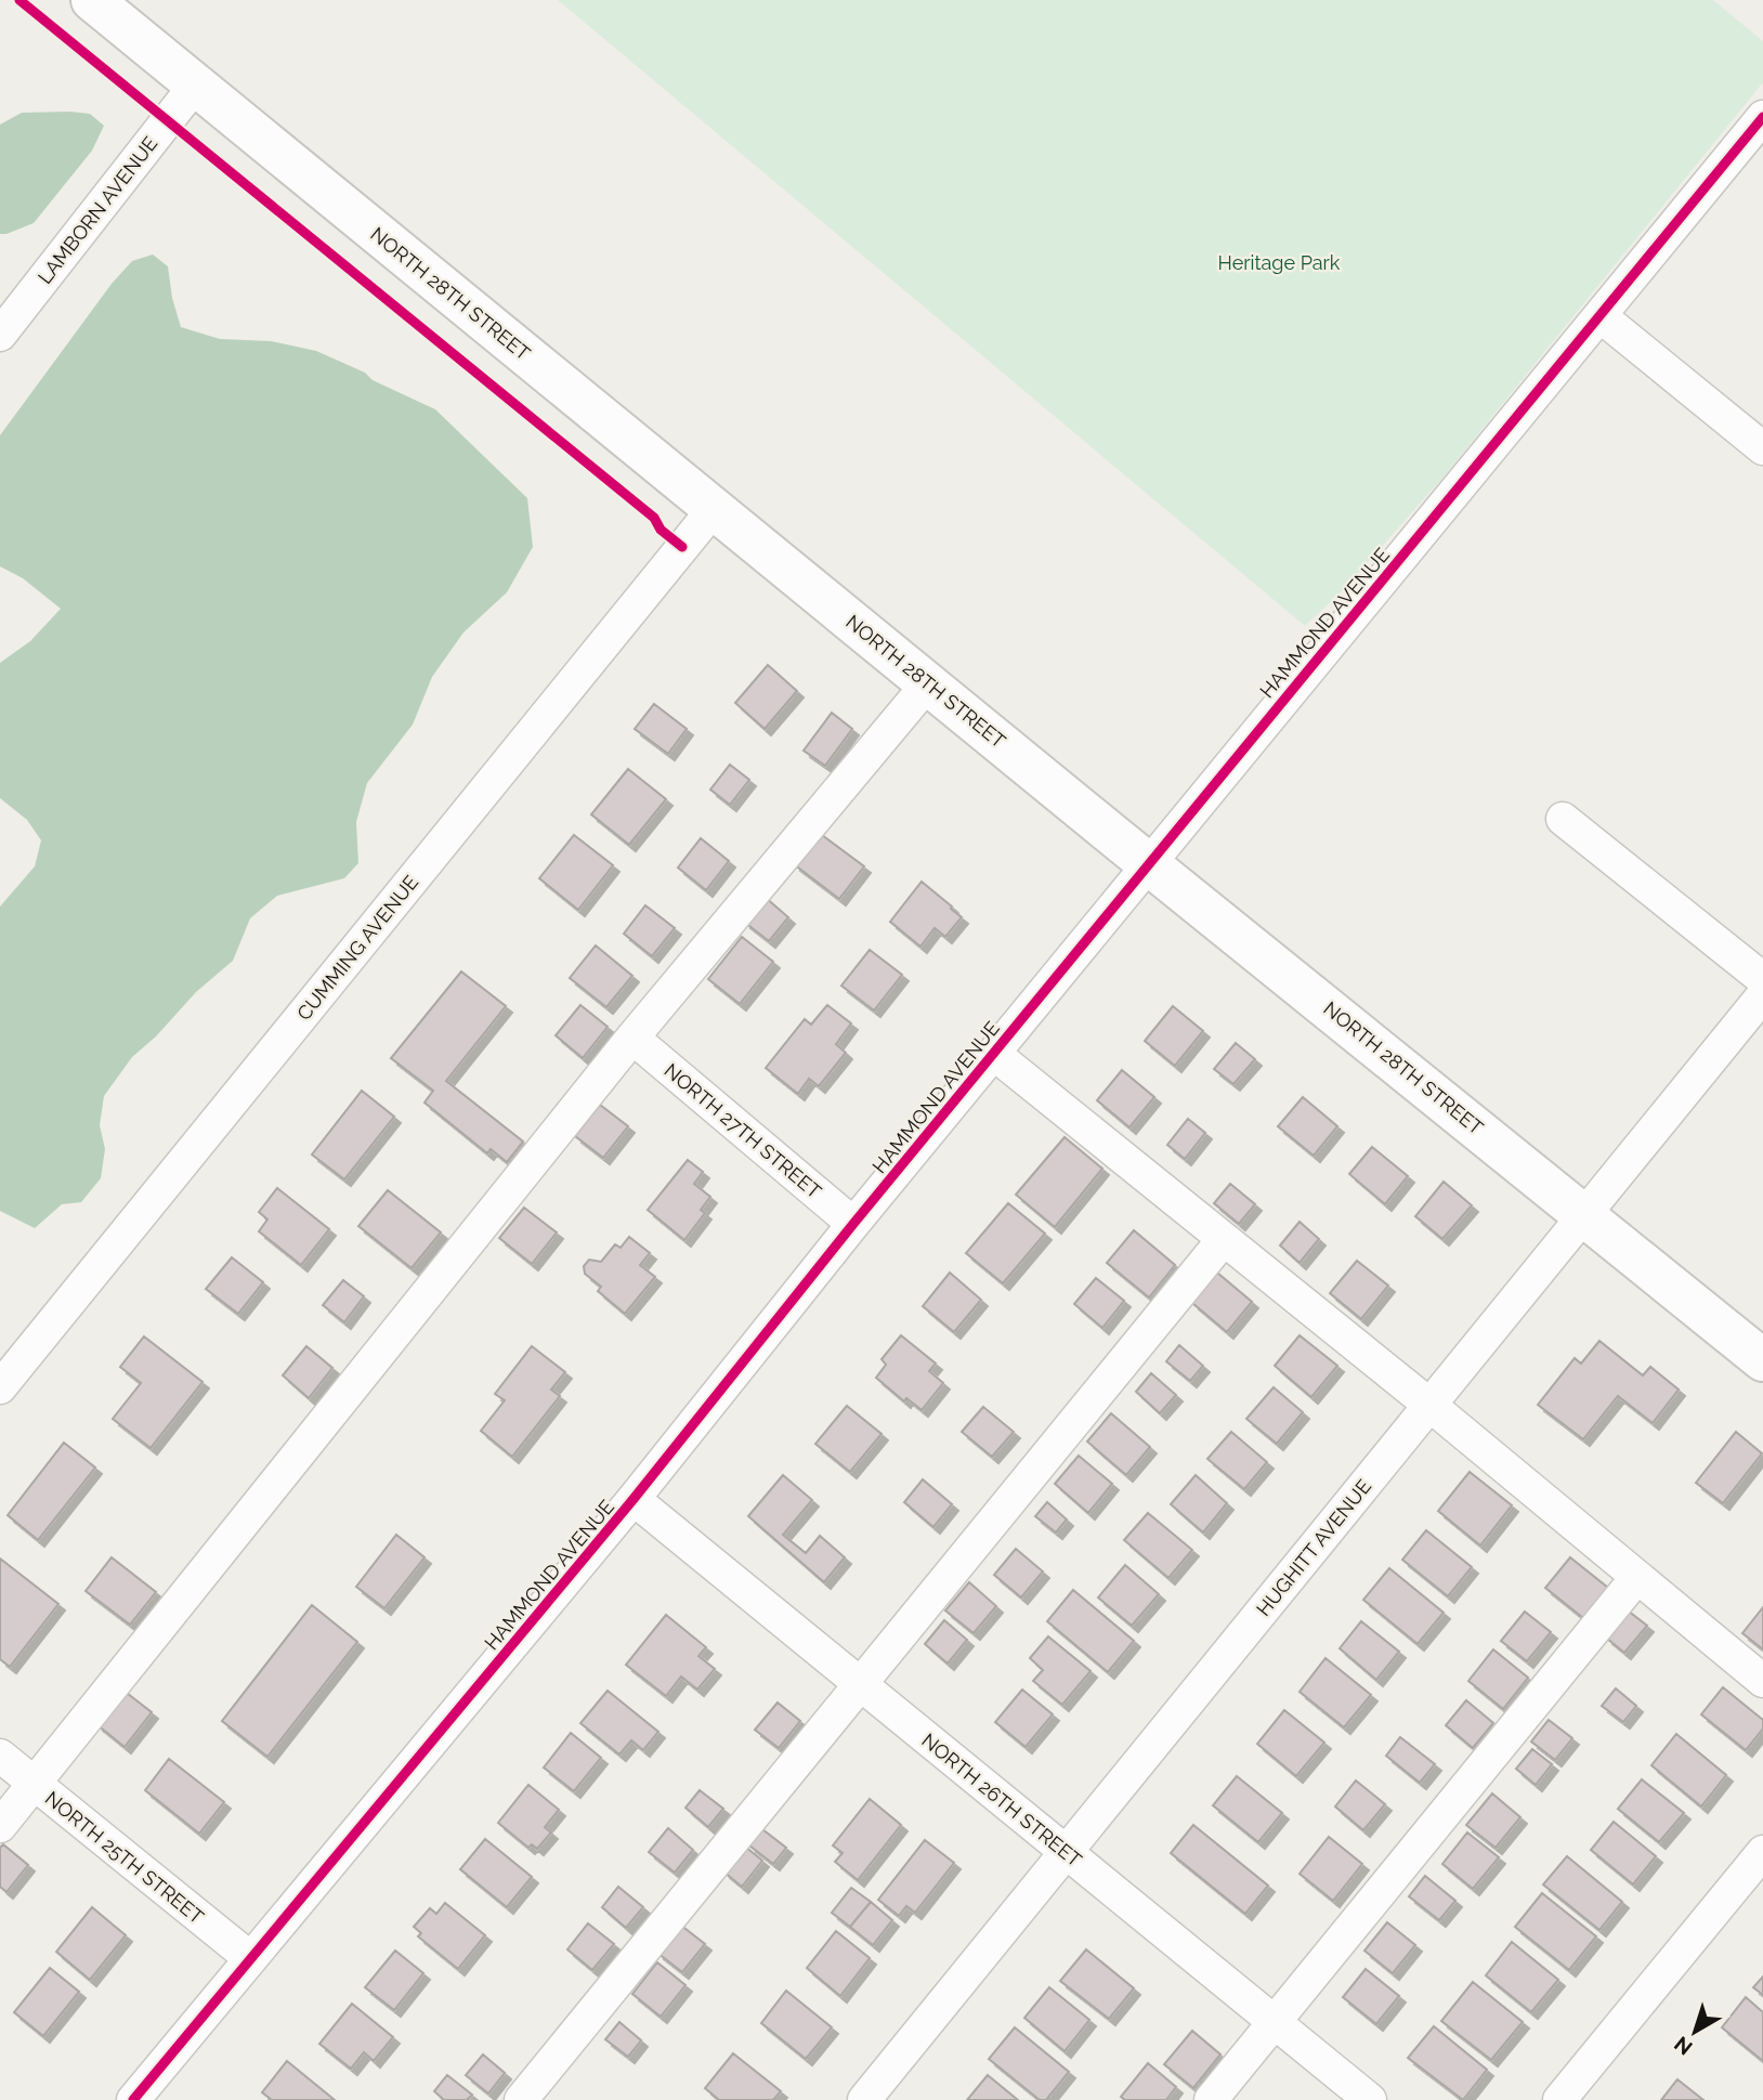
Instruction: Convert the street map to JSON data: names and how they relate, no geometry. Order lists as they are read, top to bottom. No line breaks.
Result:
{"streets":{"main road":["NORTH 28TH STREET"],"street":["LAMBORN AVENUE","HAMMOND AVENUE","CUMMING AVENUE","NORTH 27TH STREET","HUGHITT AVENUE","NORTH 26TH STREET","NORTH 25TH STREET"]},"crossings":[["LAMBORN AVENUE","NORTH 28TH STREET"],["NORTH 28TH STREET","HAMMOND AVENUE"],["NORTH 28TH STREET","CUMMING AVENUE"],["NORTH 28TH STREET","HUGHITT AVENUE"],["HAMMOND AVENUE","NORTH 27TH STREET"],["HAMMOND AVENUE","NORTH 26TH STREET"],["HAMMOND AVENUE","NORTH 25TH STREET"],["HUGHITT AVENUE","NORTH 26TH STREET"]],"parks":["Heritage Park"],"north":"bottom left"}
